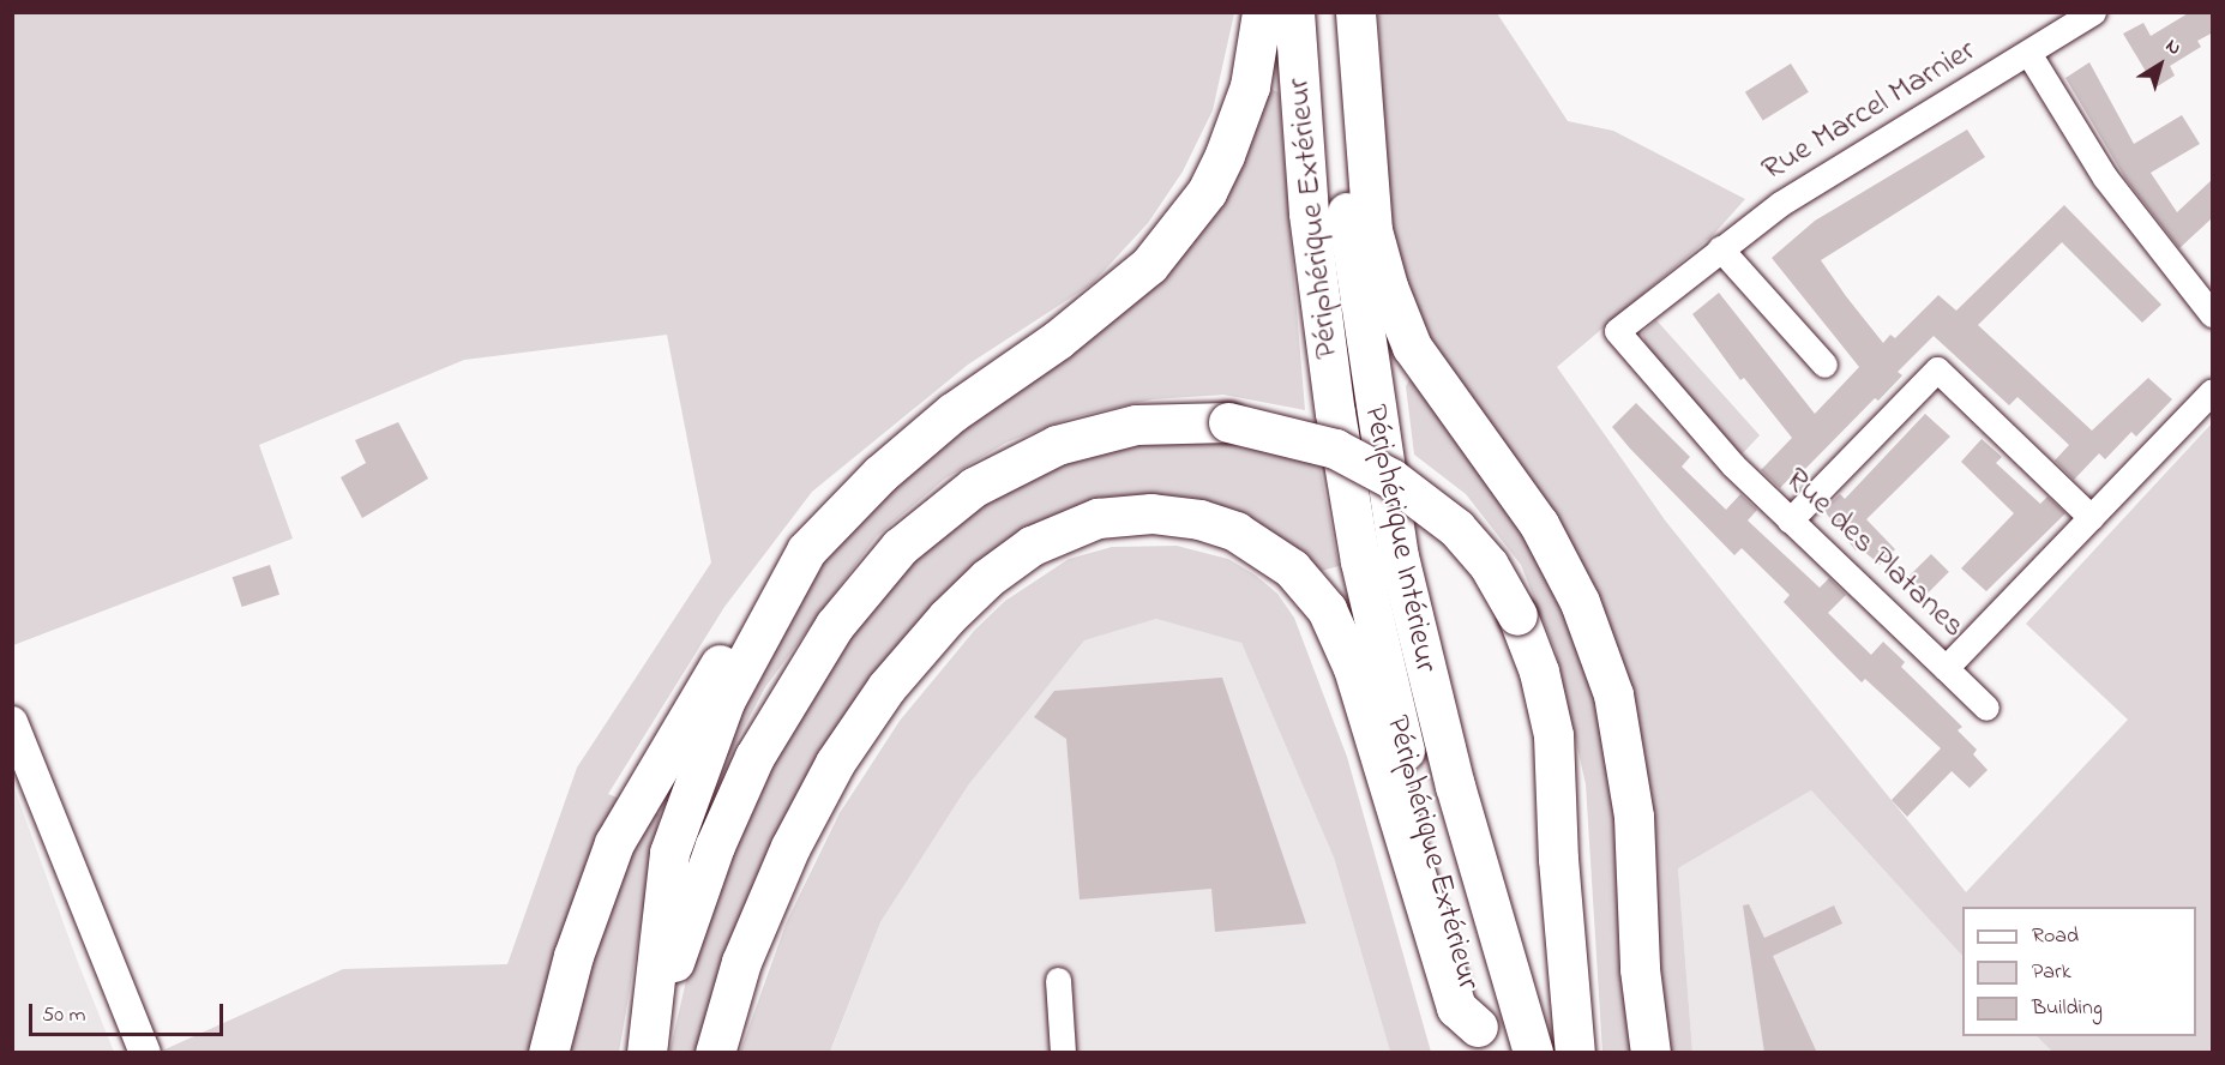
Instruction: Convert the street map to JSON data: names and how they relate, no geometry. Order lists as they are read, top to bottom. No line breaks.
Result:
{"streets":{"highway":["Périphérique Extérieur","Périphérique Intérieur"],"street":["Rue Marcel Marnier","Rue des Platanes"]},"crossings":[["Rue Marcel Marnier","Rue des Platanes"]],"legend":["Road","Park","Building"],"scale_bar":"50 m","north":"top right"}
